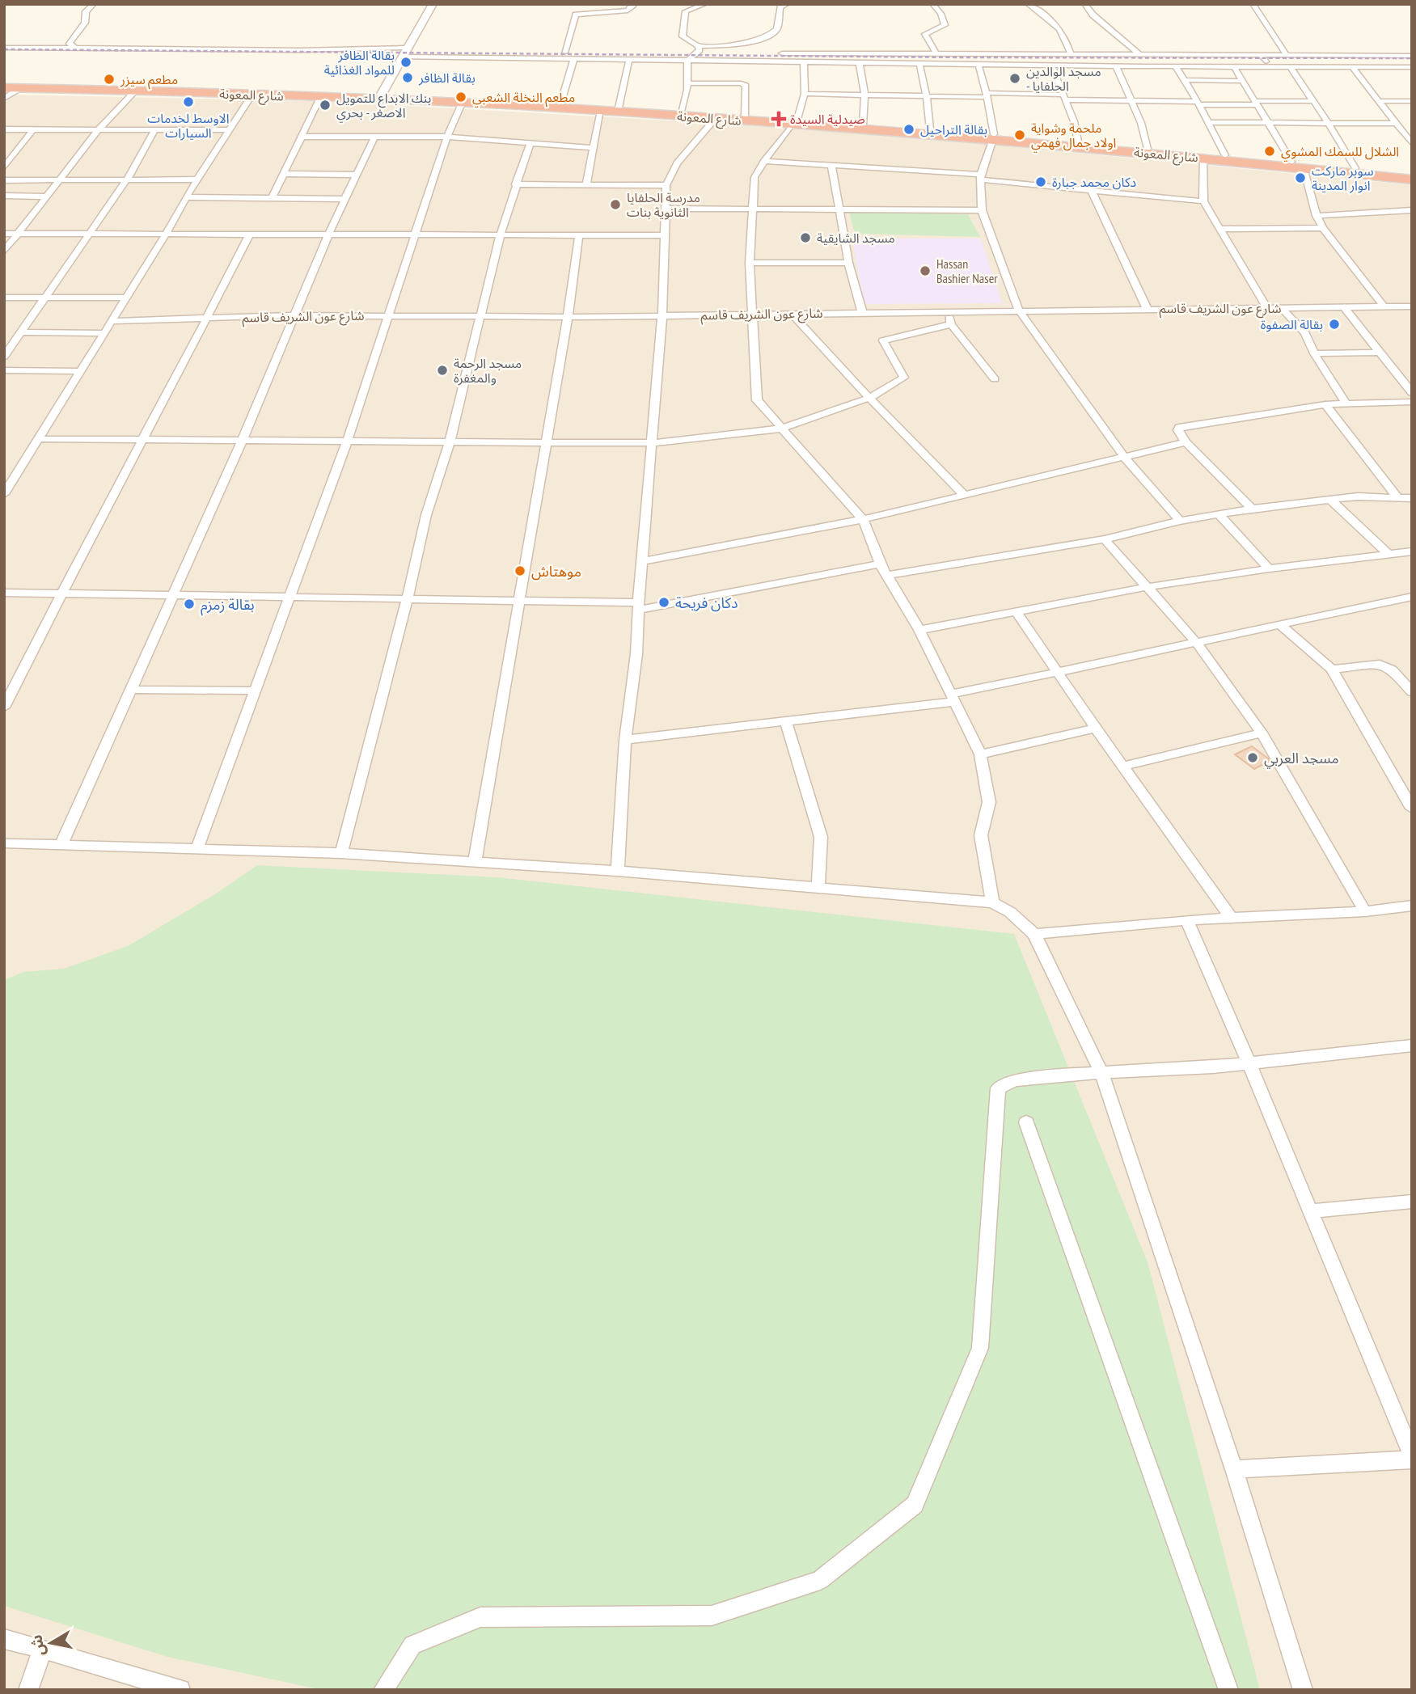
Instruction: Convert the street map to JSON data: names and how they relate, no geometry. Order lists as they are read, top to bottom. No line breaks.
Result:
{"streets":{"highway":["شارع المعونة"],"street":["شارع عون الشريف قاسم"]},"places":{"other":["بقالة الظافر للمواد الغذائية","بقالة الظافر","مسجد الوالدين - الحلفايا","مطعم سيزر","مطعم النخلة الشعبي","الاوسط لخدمات السيارات","بنك الابداع للتمويل الاصغر - بحري","بقالة التراحيل","ملحمة وشواية اولاد جمال فهمي","الشلال للسمك المشوي","سوبر ماركت انوار المدينة","دكان محمد جبارة","مدرسة الحلفايا الثانوية بنات","مسجد الشايقية","Hassan Bashier Naser","بقالة الصفوة","مسجد الرحمة والمغفرة","موهتاش","دكان فريحة","بقالة زمزم","مسجد العربي"],"health":["صيدلية السيدة"]},"north":"left"}
